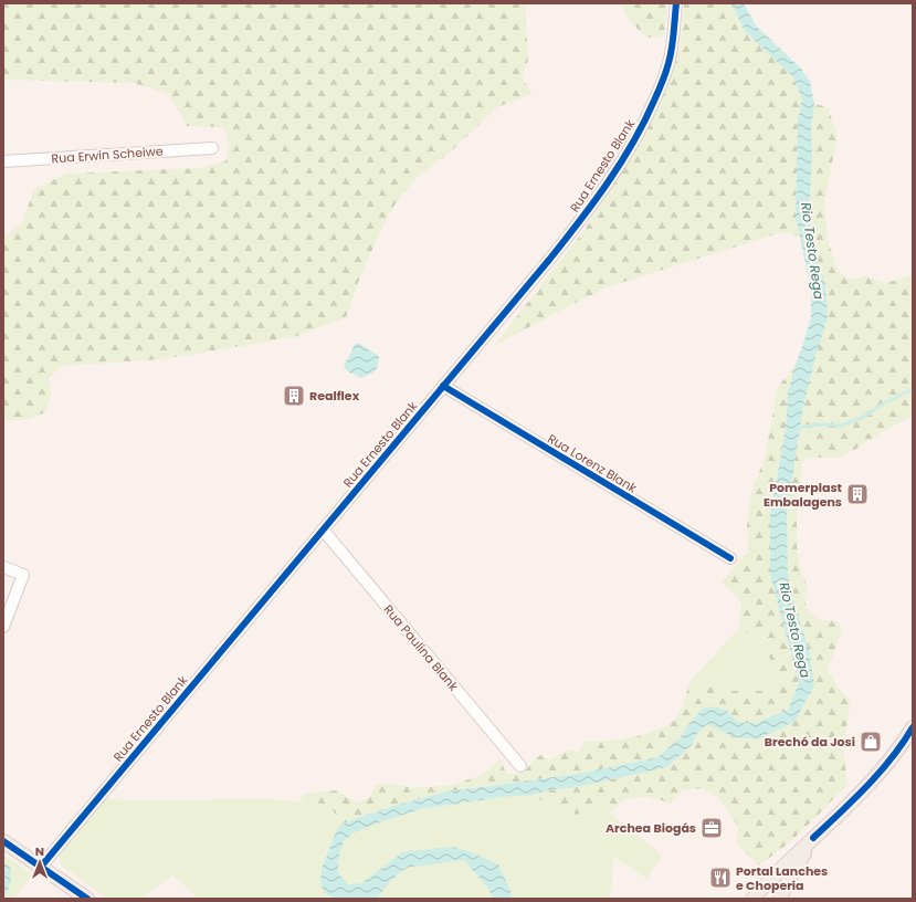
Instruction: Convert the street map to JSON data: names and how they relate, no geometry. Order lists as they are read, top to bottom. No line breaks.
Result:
{"streets":{"street":["Rua Erwin Scheiwe","Rua Ernesto Blank","Rua Lorenz Blank","Rua Paulina Blank"]},"crossings":[["Rua Ernesto Blank","Rua Lorenz Blank"],["Rua Ernesto Blank","Rua Paulina Blank"]],"water":["Rio Testo Rega"],"places":{"building":["Realflex","Pomerplast Embalagens"],"shop":["Brechó da Josi"],"office":["Archea Biogás"],"restaurant":["Portal Lanches e Choperia"]},"north":"top"}
